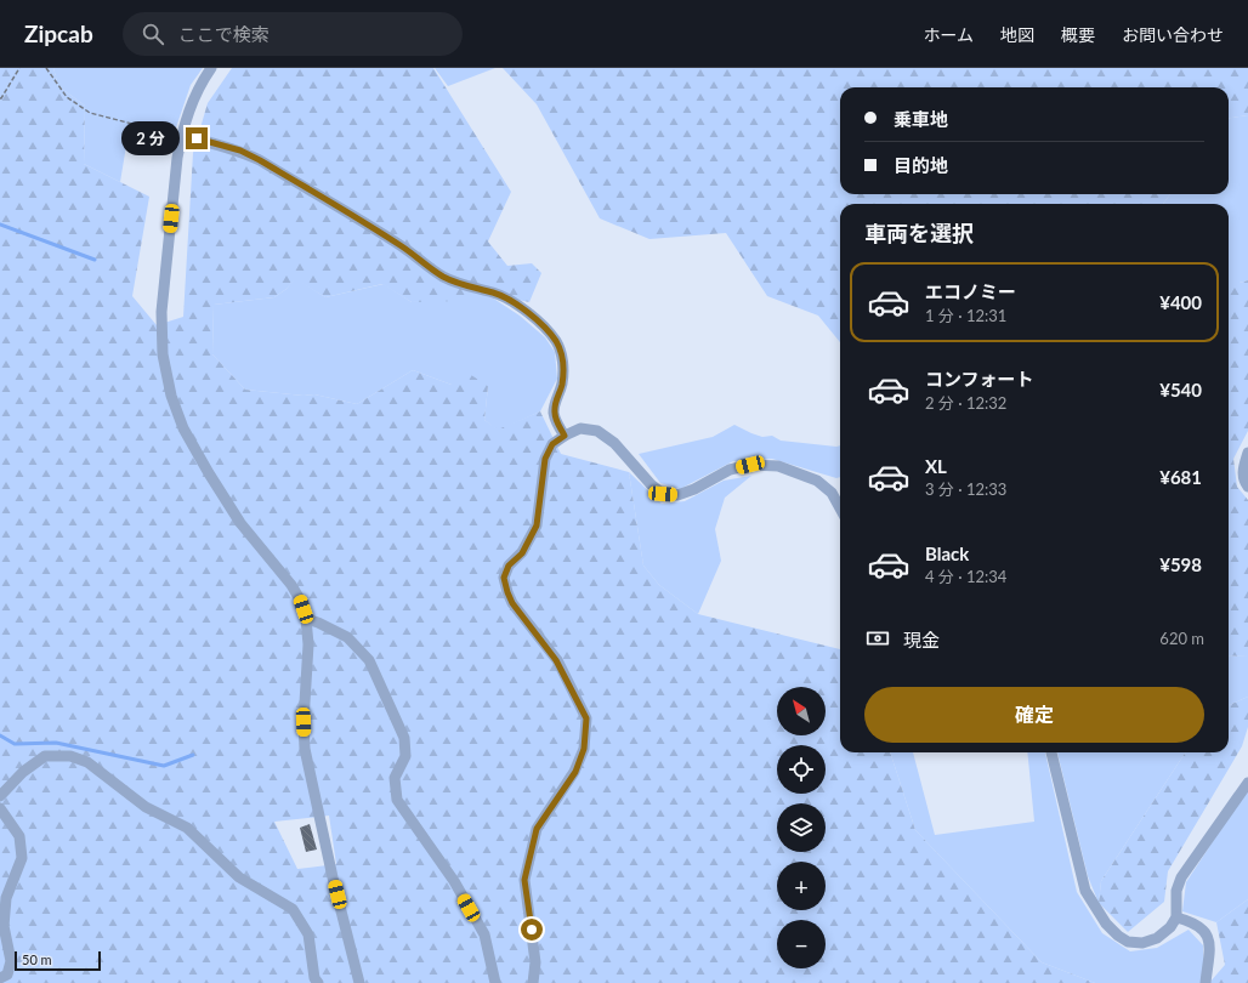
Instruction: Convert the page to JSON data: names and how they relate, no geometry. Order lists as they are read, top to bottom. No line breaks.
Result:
{"scale_bar":"50 m","north":"top left","page":{"header":"Zipcab","search":"ここで検索","nav":["ホーム","地図","概要","お問い合わせ"],"banner":["乗車地","目的地"],"bubble":"2 分","heading":"車両を選択","list":[{"name":"エコノミー","note":"1 分 · 12:31","value":"¥400"},{"name":"コンフォート","note":"2 分 · 12:32","value":"¥540"},{"name":"XL","note":"3 分 · 12:33","value":"¥681"},{"name":"Black","note":"4 分 · 12:34","value":"¥598"}],"pay":["現金","620 m"],"buttons":"確定","map_buttons":["+","−"],"scale":"50 m"}}
